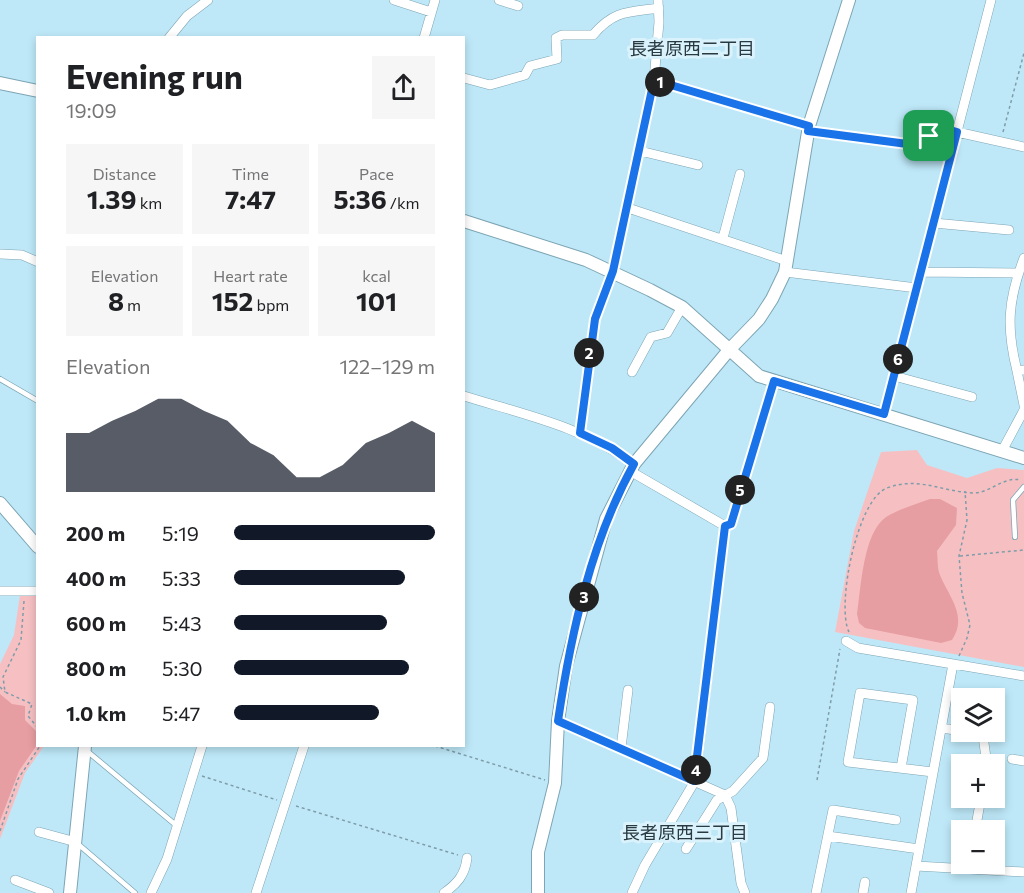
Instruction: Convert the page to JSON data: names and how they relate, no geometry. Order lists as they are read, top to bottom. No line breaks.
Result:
{"districts":["長者原西二丁目","長者原西三丁目"],"page":{"heading":["Evening run","19:09"],"pins":["1","2","6","5","3","4"],"stats":[["Distance","1.39 km"],["Time","7:47"],["Pace","5:36 /km"],["Elevation","8 m"],["Heart rate","152 bpm"],["kcal","101"]],"chart":["Elevation","122–129 m"],"list":[{"name":"200 m","note":"5:19"},{"name":"400 m","note":"5:33"},{"name":"600 m","note":"5:43"},{"name":"800 m","note":"5:30"},{"name":"1.0 km","note":"5:47"}],"map_buttons":["+","−"]}}
